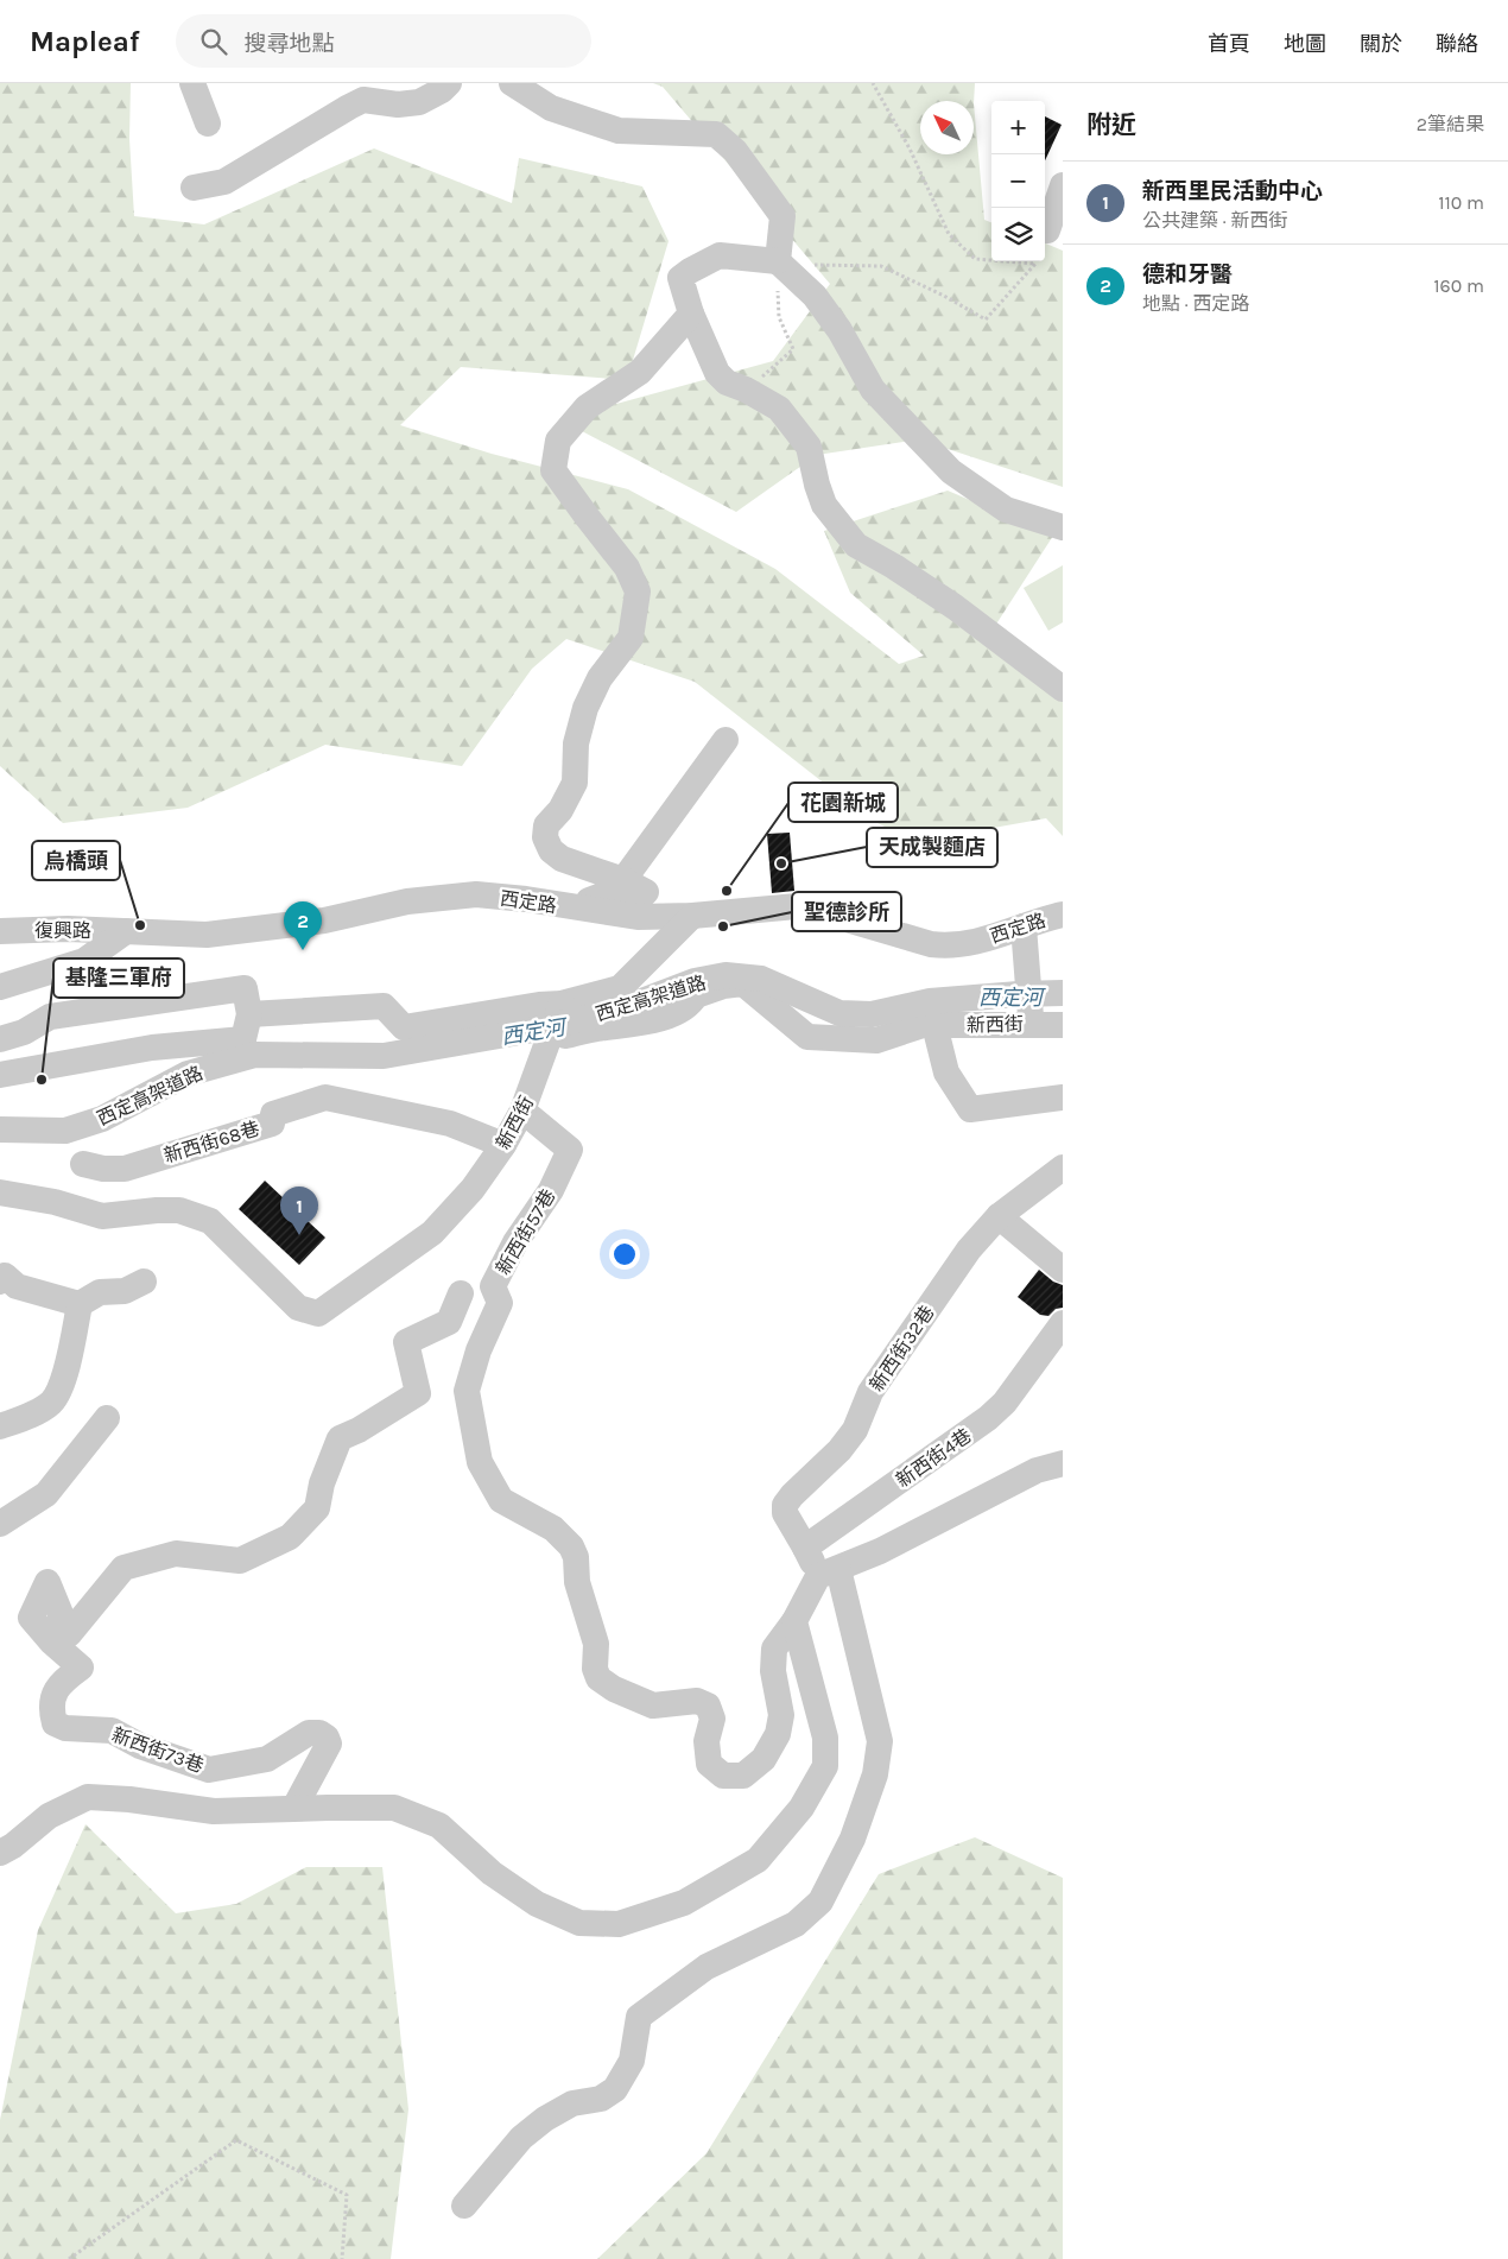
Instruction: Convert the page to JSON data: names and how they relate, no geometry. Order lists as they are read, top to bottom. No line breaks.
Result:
{"streets":{"street":["西定路","復興路","西定高架道路","新西街","新西街68巷","新西街57巷","新西街32巷","新西街4巷","新西街73巷"]},"crossings":[["西定路","復興路"],["新西街","新西街68巷"],["新西街","新西街57巷"],["新西街32巷","新西街4巷"]],"water":["西定河"],"places":["天成製麵店","花園新城","烏橋頭","聖德診所","基隆三軍府"],"north":"top left","page":{"header":"Mapleaf","search":"搜尋地點","nav":["首頁","地圖","關於","聯絡"],"heading":["附近","2筆結果"],"map_buttons":["+","−"],"list":[{"mark":"1","name":"新西里民活動中心","note":"公共建築 · 新西街","value":"110 m"},{"mark":"2","name":"德和牙醫","note":"地點 · 西定路","value":"160 m"}],"pins":["2","1"]}}
